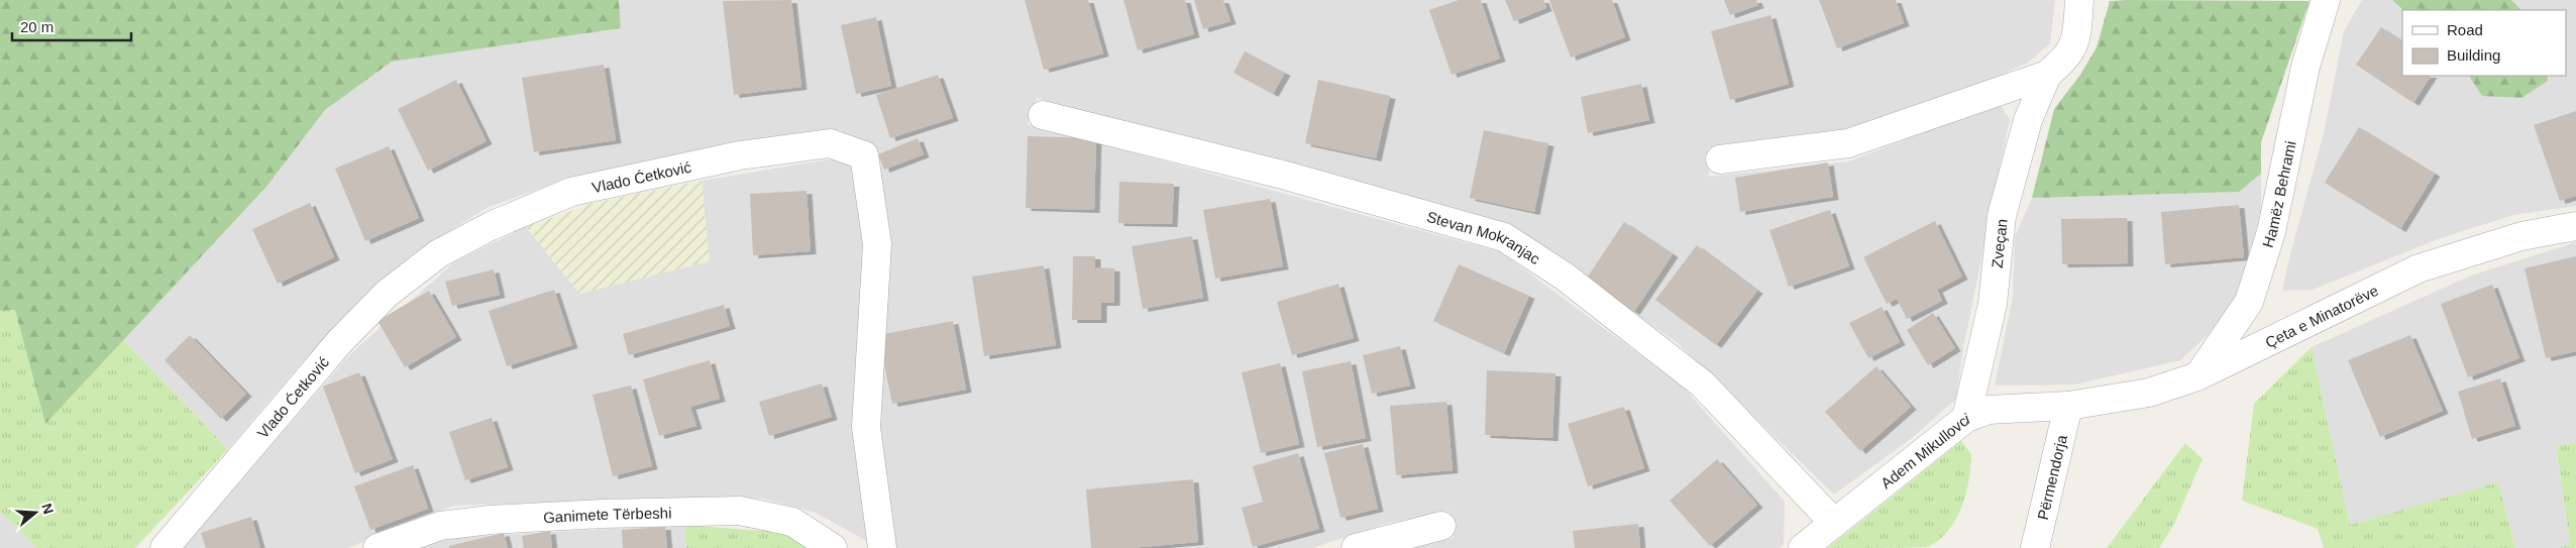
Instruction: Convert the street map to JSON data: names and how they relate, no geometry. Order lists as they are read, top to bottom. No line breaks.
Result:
{"streets":{"street":["Vlado Ćetković","Hamëz Behrami","Stevan Mokranjac","Zveçan","Çeta e Minatorëve","Adem Mikullovci","Përmendorja","Ganimete Tërbeshi"]},"crossings":[["Hamëz Behrami","Çeta e Minatorëve"],["Stevan Mokranjac","Adem Mikullovci"],["Zveçan","Adem Mikullovci"],["Çeta e Minatorëve","Adem Mikullovci"],["Çeta e Minatorëve","Përmendorja"],["Adem Mikullovci","Përmendorja"]],"legend":["Road","Building"],"scale_bar":"20 m","north":"right"}
